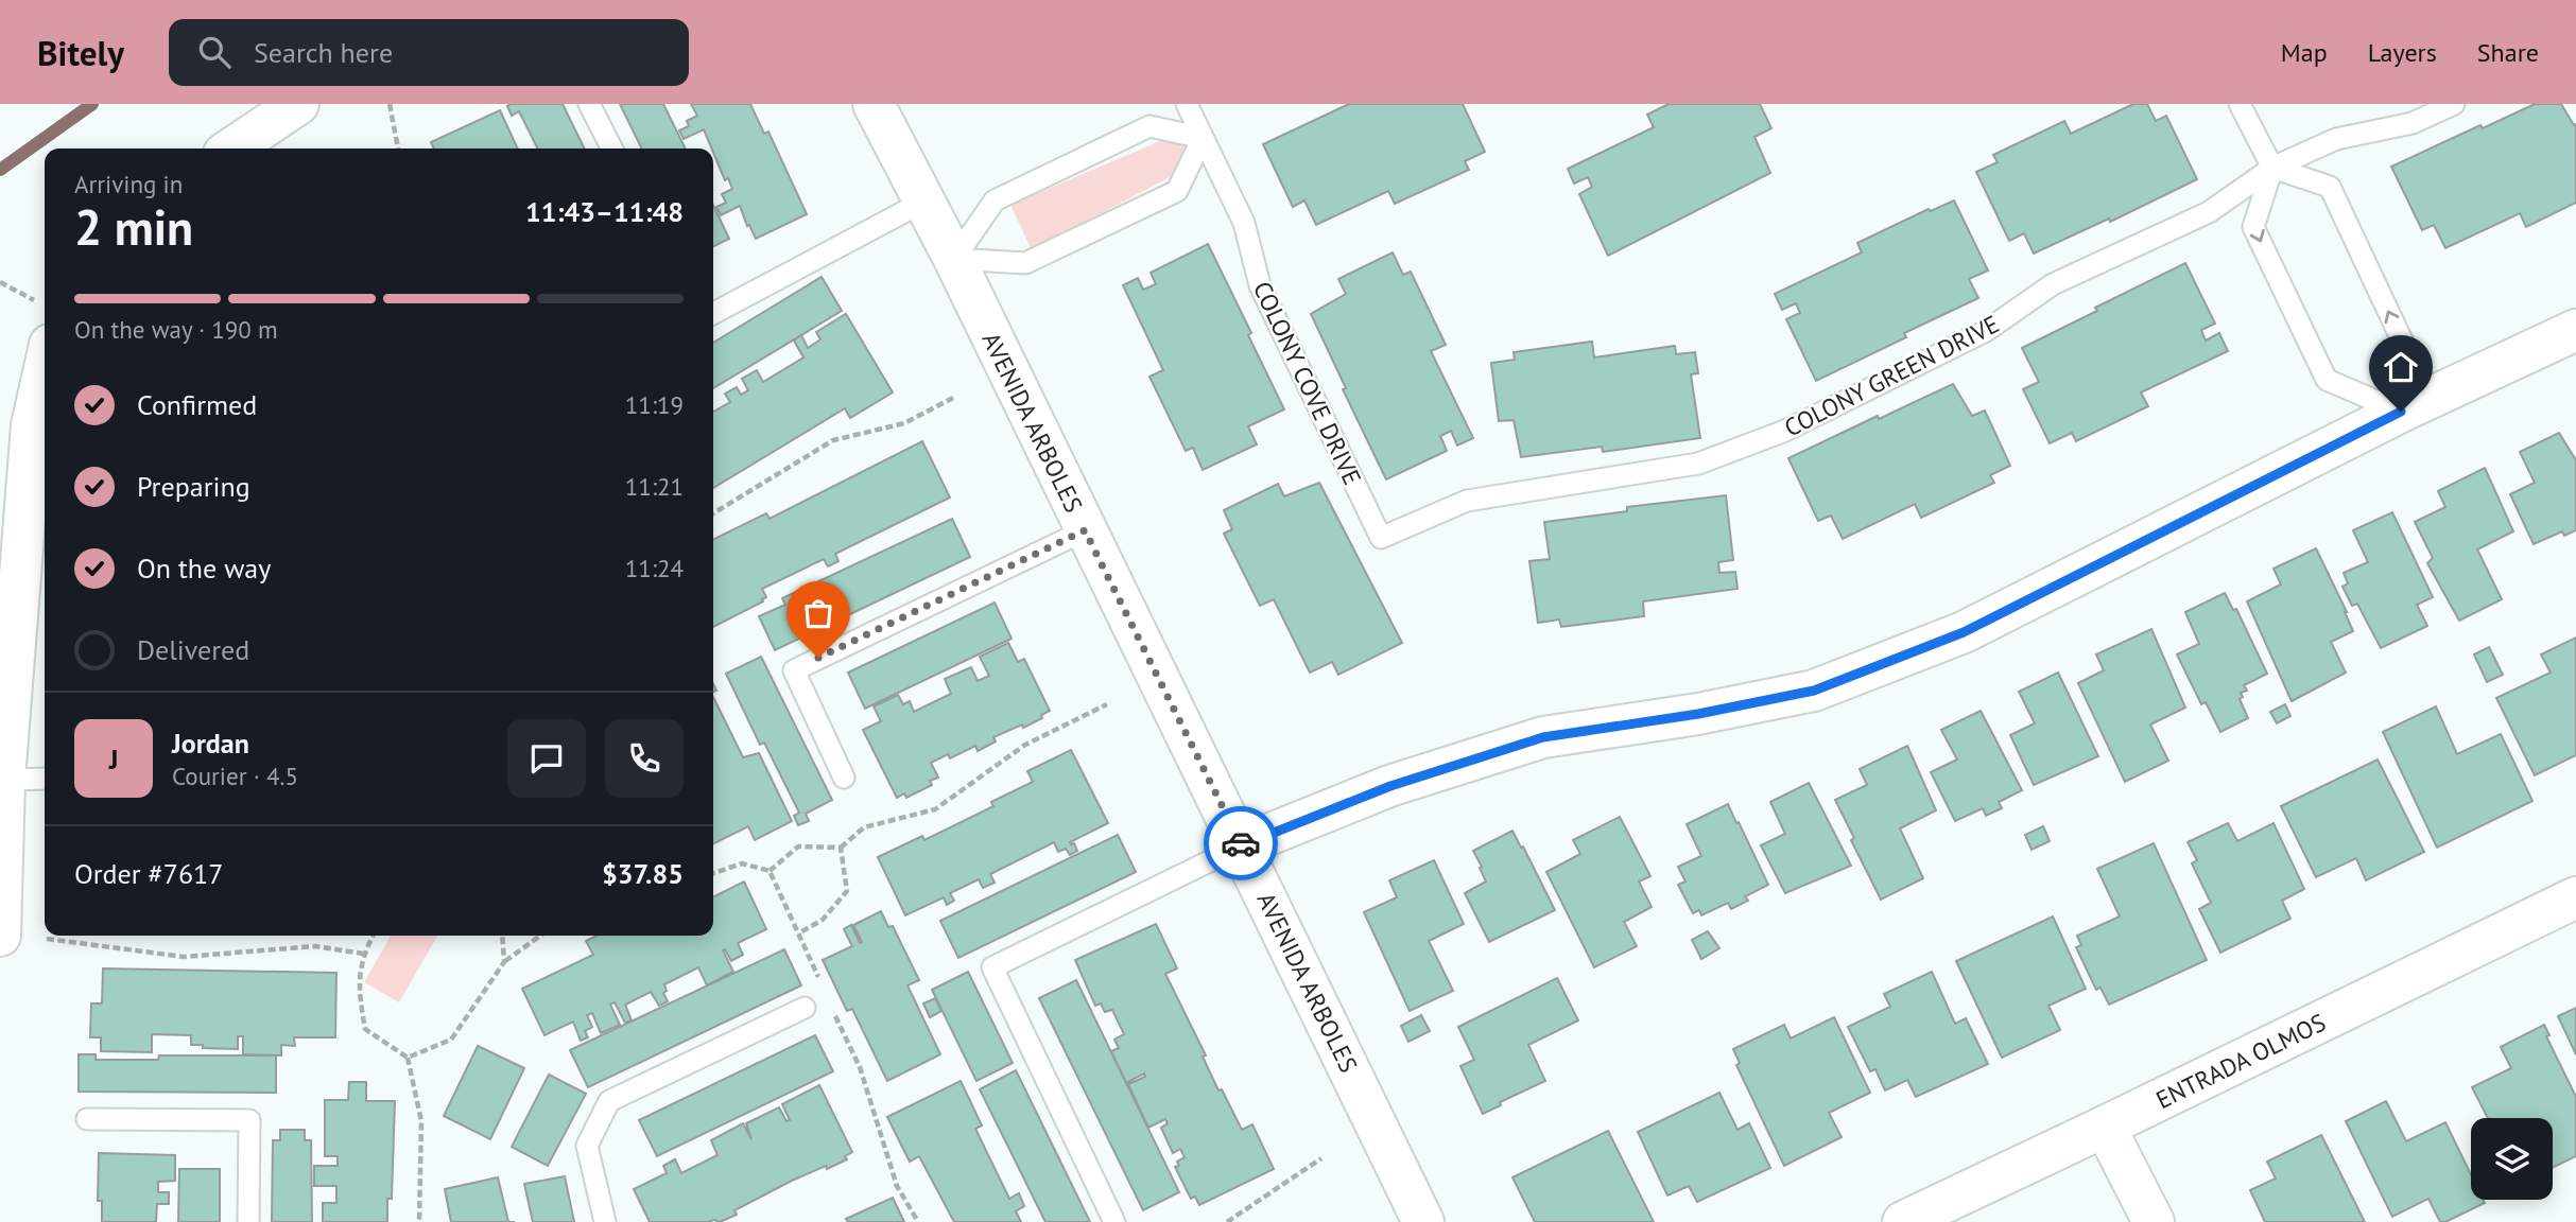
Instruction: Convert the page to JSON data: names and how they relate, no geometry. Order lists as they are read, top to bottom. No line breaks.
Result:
{"streets":{"street":["AVENIDA ARBOLES","ENTRADA OLMOS"],"lane":["COLONY GREEN DRIVE","COLONY COVE DRIVE"]},"crossings":[["COLONY GREEN DRIVE","COLONY COVE DRIVE"]],"page":{"header":"Bitely","search":"Search here","nav":["Map","Layers","Share"],"heading":["2 min","Arriving in","11:43–11:48"],"panel":["Jordan","Courier · 4.5","Order #7617","$37.85"],"bar":"On the way · 190 m","list":[["Confirmed","11:19"],["Preparing","11:21"],["On the way","11:24"],"Delivered"],"round":"J"}}
